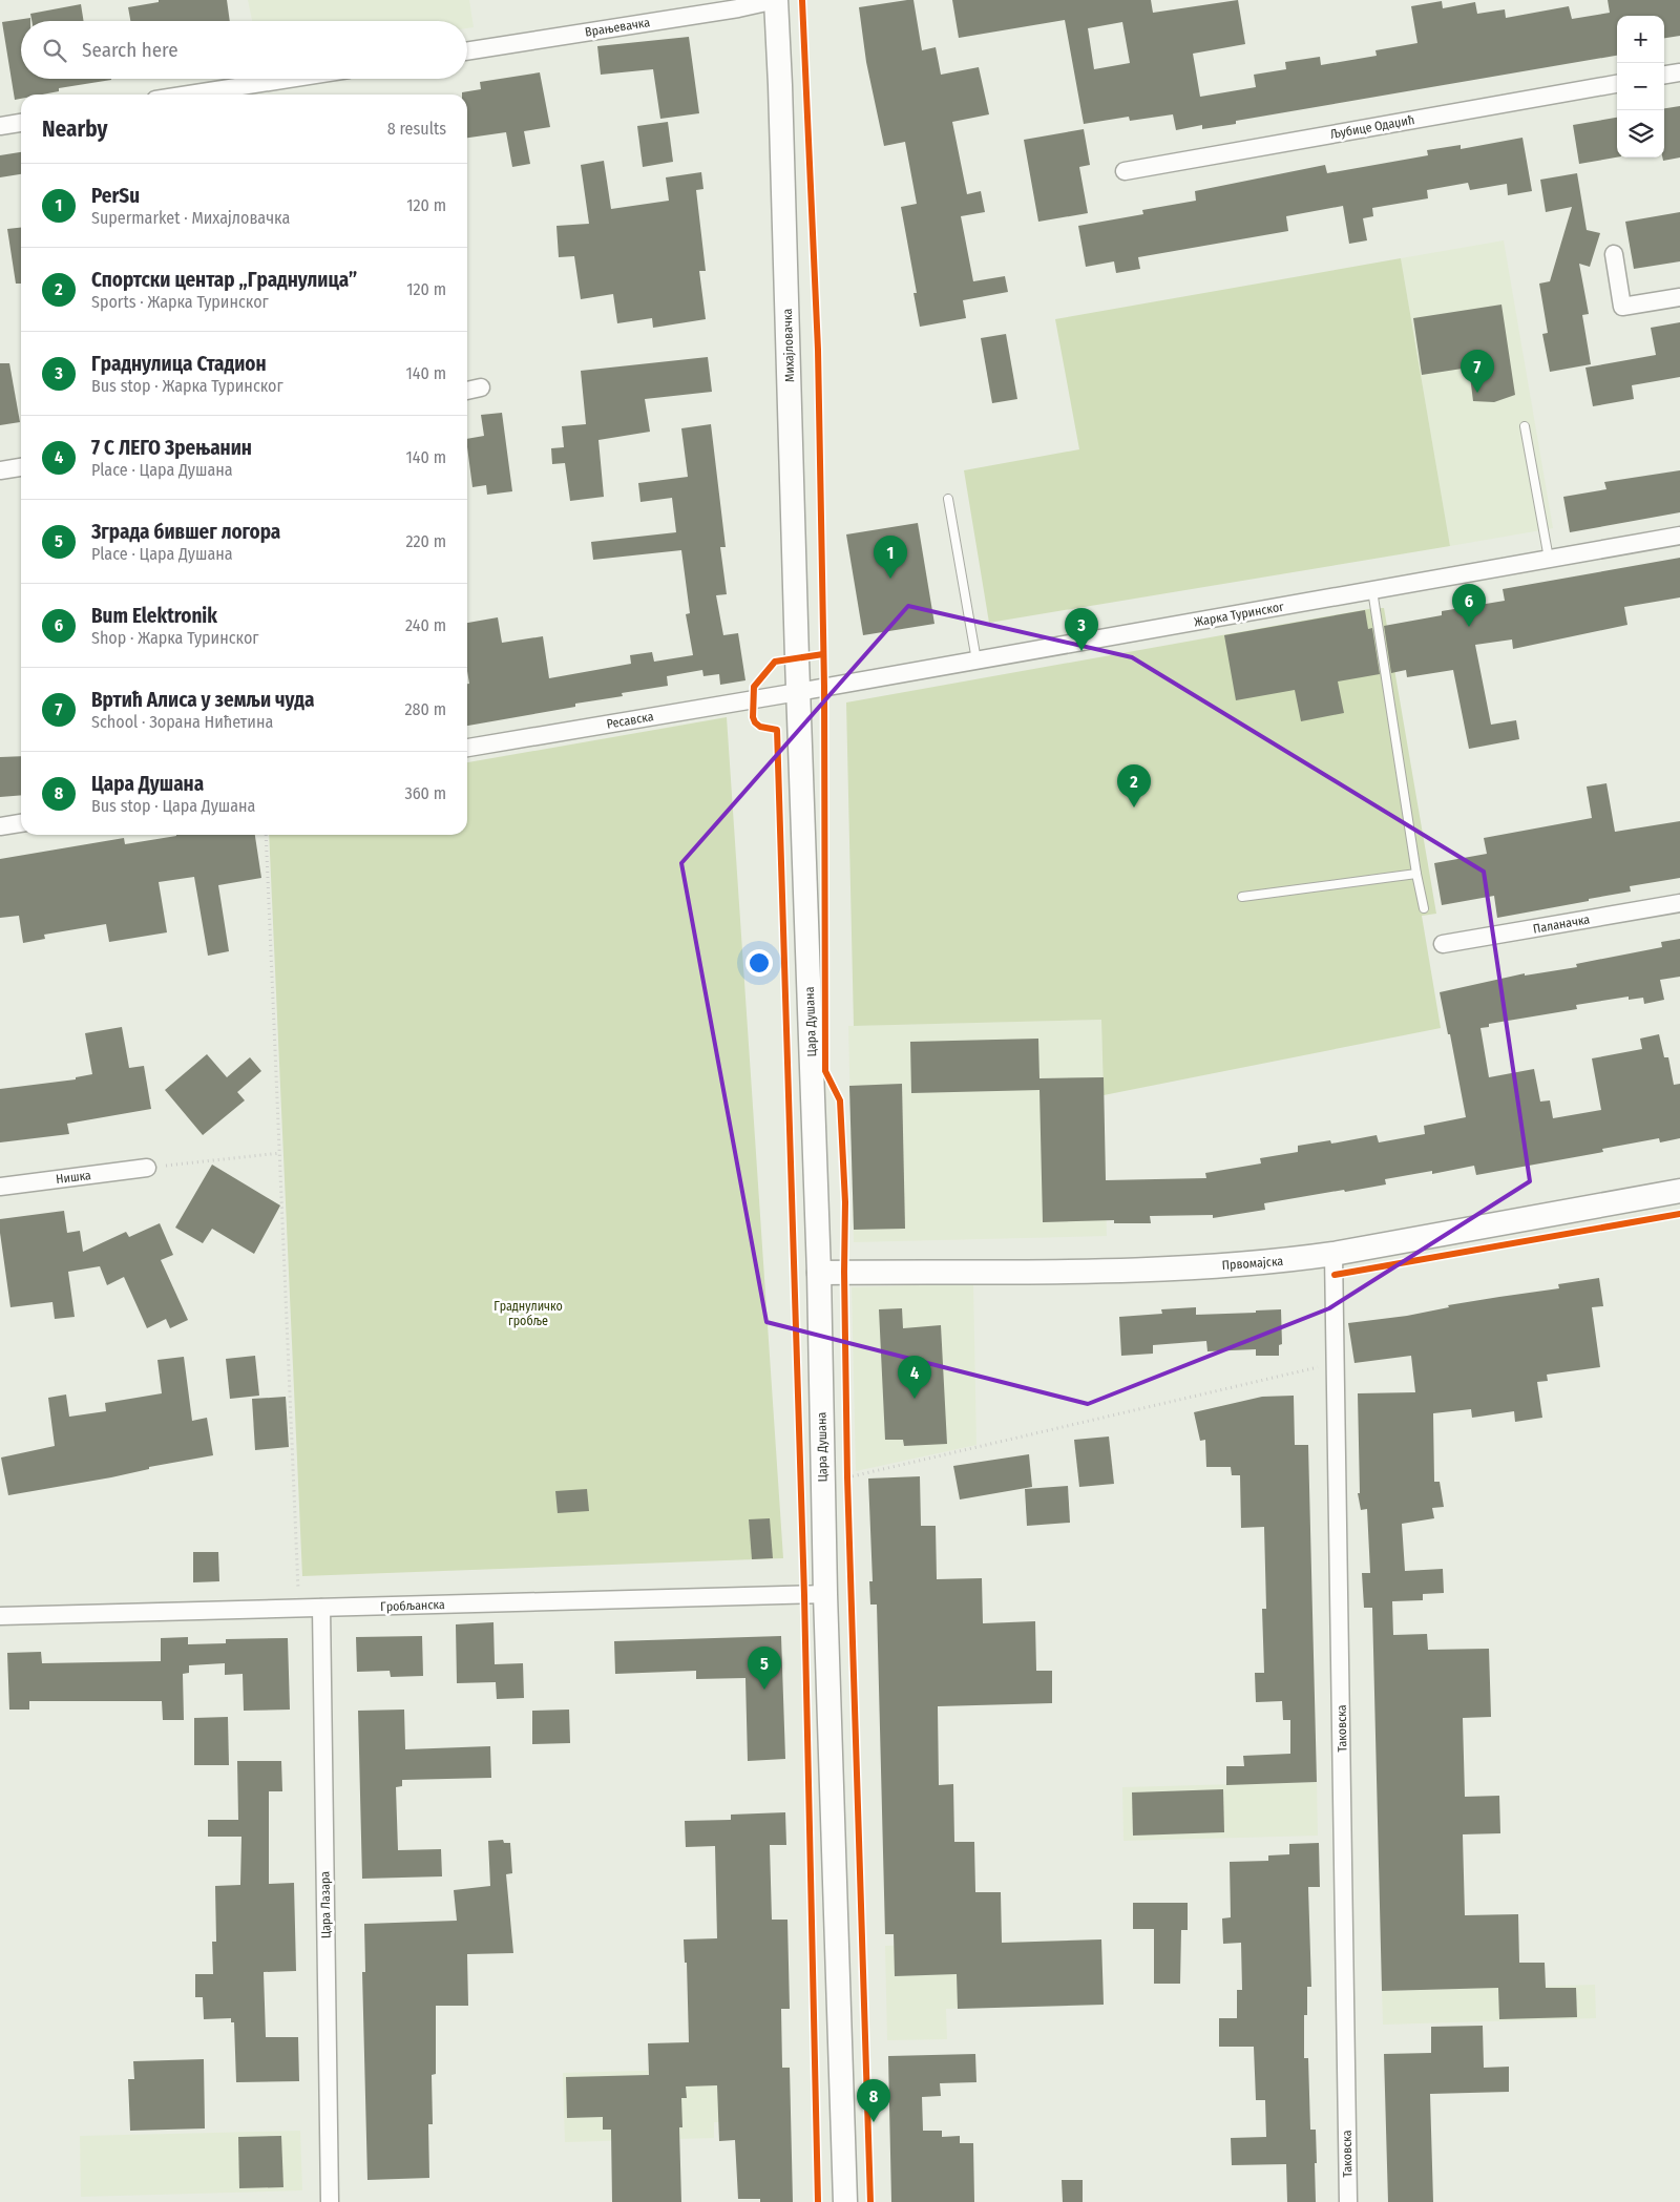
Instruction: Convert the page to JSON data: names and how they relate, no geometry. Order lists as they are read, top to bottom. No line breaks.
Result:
{"streets":{"street":["Врањевачка","Љубице Одаџић","Михајловачка","Жарка Туринског","Ресавска","Паланачка","Цара Душана","Нишка","Првомајска","Гробљанска","Таковска","Цара Лазара"]},"crossings":[["Врањевачка","Михајловачка"],["Михајловачка","Жарка Туринског"],["Михајловачка","Ресавска"],["Михајловачка","Цара Душана"],["Жарка Туринског","Ресавска"],["Жарка Туринског","Цара Душана"],["Ресавска","Цара Душана"],["Цара Душана","Првомајска"],["Цара Душана","Гробљанска"],["Првомајска","Таковска"],["Гробљанска","Цара Лазара"]],"parks":["Граднуличко гробље"],"page":{"map_buttons":["+","−"],"search":"Search here","heading":["Nearby","8 results"],"list":[{"mark":"1","name":"PerSu","note":"Supermarket · Михајловачка","value":"120 m"},{"mark":"2","name":"Спортски центар „Граднулица”","note":"Sports · Жарка Туринског","value":"120 m"},{"mark":"3","name":"Граднулица Стадион","note":"Bus stop · Жарка Туринског","value":"140 m"},{"mark":"4","name":"7 С ЛЕГО Зрењанин","note":"Place · Цара Душана","value":"140 m"},{"mark":"5","name":"Зграда бившег логора","note":"Place · Цара Душана","value":"220 m"},{"mark":"6","name":"Bum Elektronik","note":"Shop · Жарка Туринског","value":"240 m"},{"mark":"7","name":"Вртић Алиса у земљи чуда","note":"School · Зорана Нићетина","value":"280 m"},{"mark":"8","name":"Цара Душана","note":"Bus stop · Цара Душана","value":"360 m"}],"pins":["7","1","6","3","2","4","5","8"]}}
